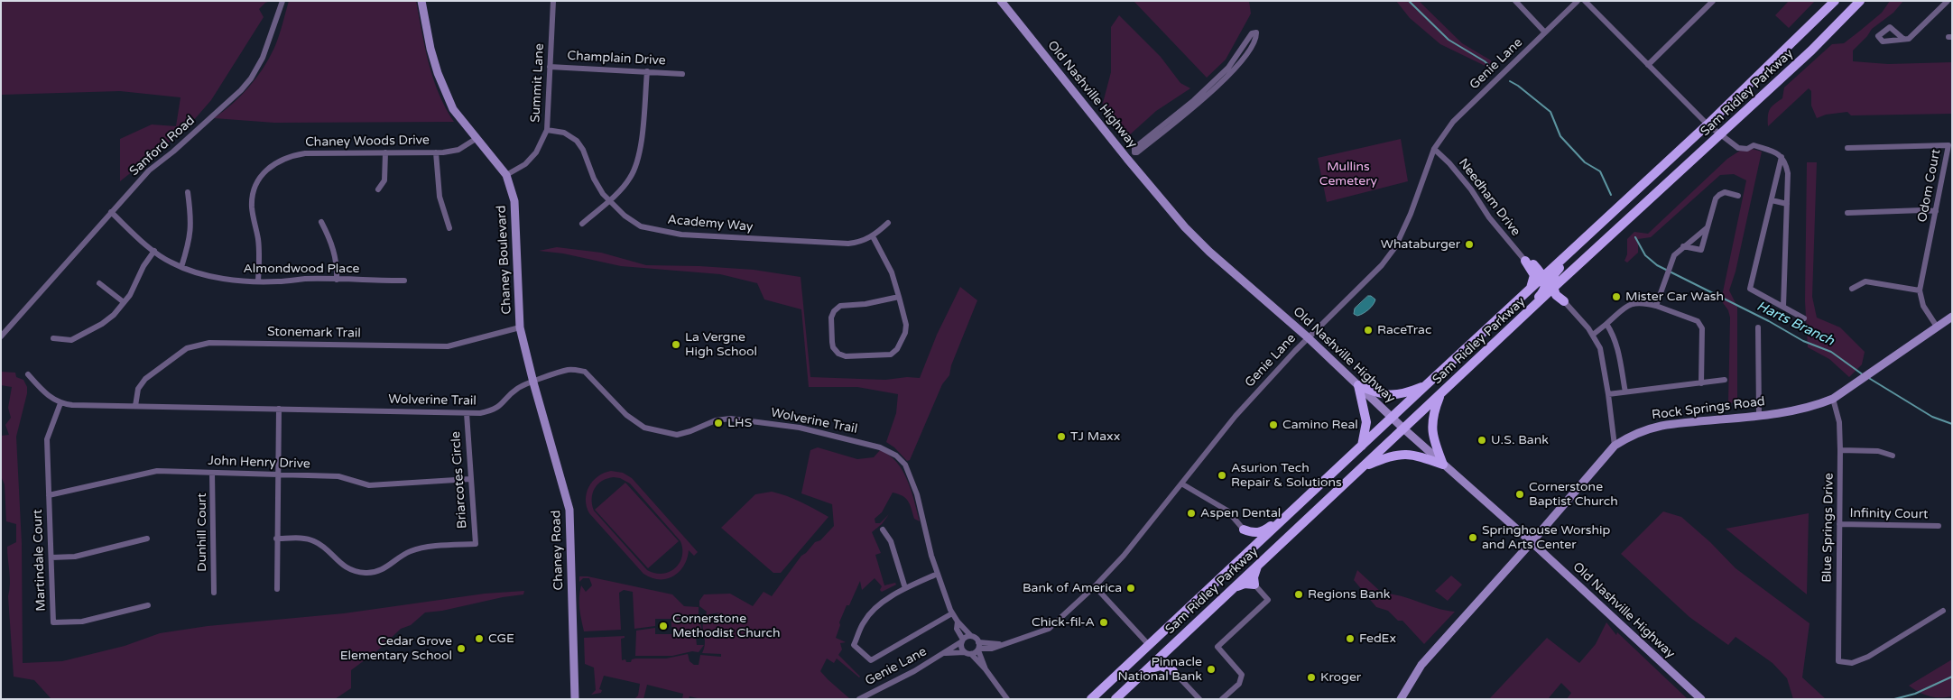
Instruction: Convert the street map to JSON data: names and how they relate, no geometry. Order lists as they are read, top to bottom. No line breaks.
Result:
{"streets":{"main road":["Sam Ridley Parkway"],"street":["Champlain Drive","Genie Lane","Summit Lane","Old Nashville Highway","Chaney Woods Drive","Sanford Road","Odom Court","Needham Drive","Academy Way","Chaney Boulevard","Almondwood Place","Stonemark Trail","Wolverine Trail","Rock Springs Road","John Henry Drive","Briarcotes Circle","Infinity Court","Blue Springs Drive","Dunhill Court","Chaney Road","Martindale Court"]},"crossings":[["Champlain Drive","Summit Lane"],["Genie Lane","Old Nashville Highway"],["Genie Lane","Needham Drive"],["Genie Lane","Wolverine Trail"],["Summit Lane","Academy Way"],["Summit Lane","Chaney Boulevard"],["Sam Ridley Parkway","Old Nashville Highway"],["Old Nashville Highway","Rock Springs Road"],["Chaney Woods Drive","Chaney Boulevard"],["Chaney Woods Drive","Almondwood Place"],["Sanford Road","Almondwood Place"],["Odom Court","Rock Springs Road"],["Chaney Boulevard","Stonemark Trail"],["Chaney Boulevard","Chaney Road"],["Stonemark Trail","Wolverine Trail"],["Wolverine Trail","Briarcotes Circle"],["Wolverine Trail","Chaney Road"],["Wolverine Trail","Martindale Court"],["Rock Springs Road","Blue Springs Drive"],["John Henry Drive","Briarcotes Circle"],["John Henry Drive","Dunhill Court"],["John Henry Drive","Martindale Court"],["Infinity Court","Blue Springs Drive"]],"water":["Harts Branch"],"parks":["Mullins Cemetery"],"places":["Whataburger","Mister Car Wash","RaceTrac","La Vergne High School","LHS","Camino Real","TJ Maxx","U.S. Bank","Asurion Tech Repair & Solutions","Cornerstone Baptist Church","Aspen Dental","Springhouse Worship and Arts Center","Bank of America","Regions Bank","Chick-fil-A","Cornerstone Methodist Church","CGE","FedEx","Cedar Grove Elementary School","Pinnacle National Bank","Kroger"]}
